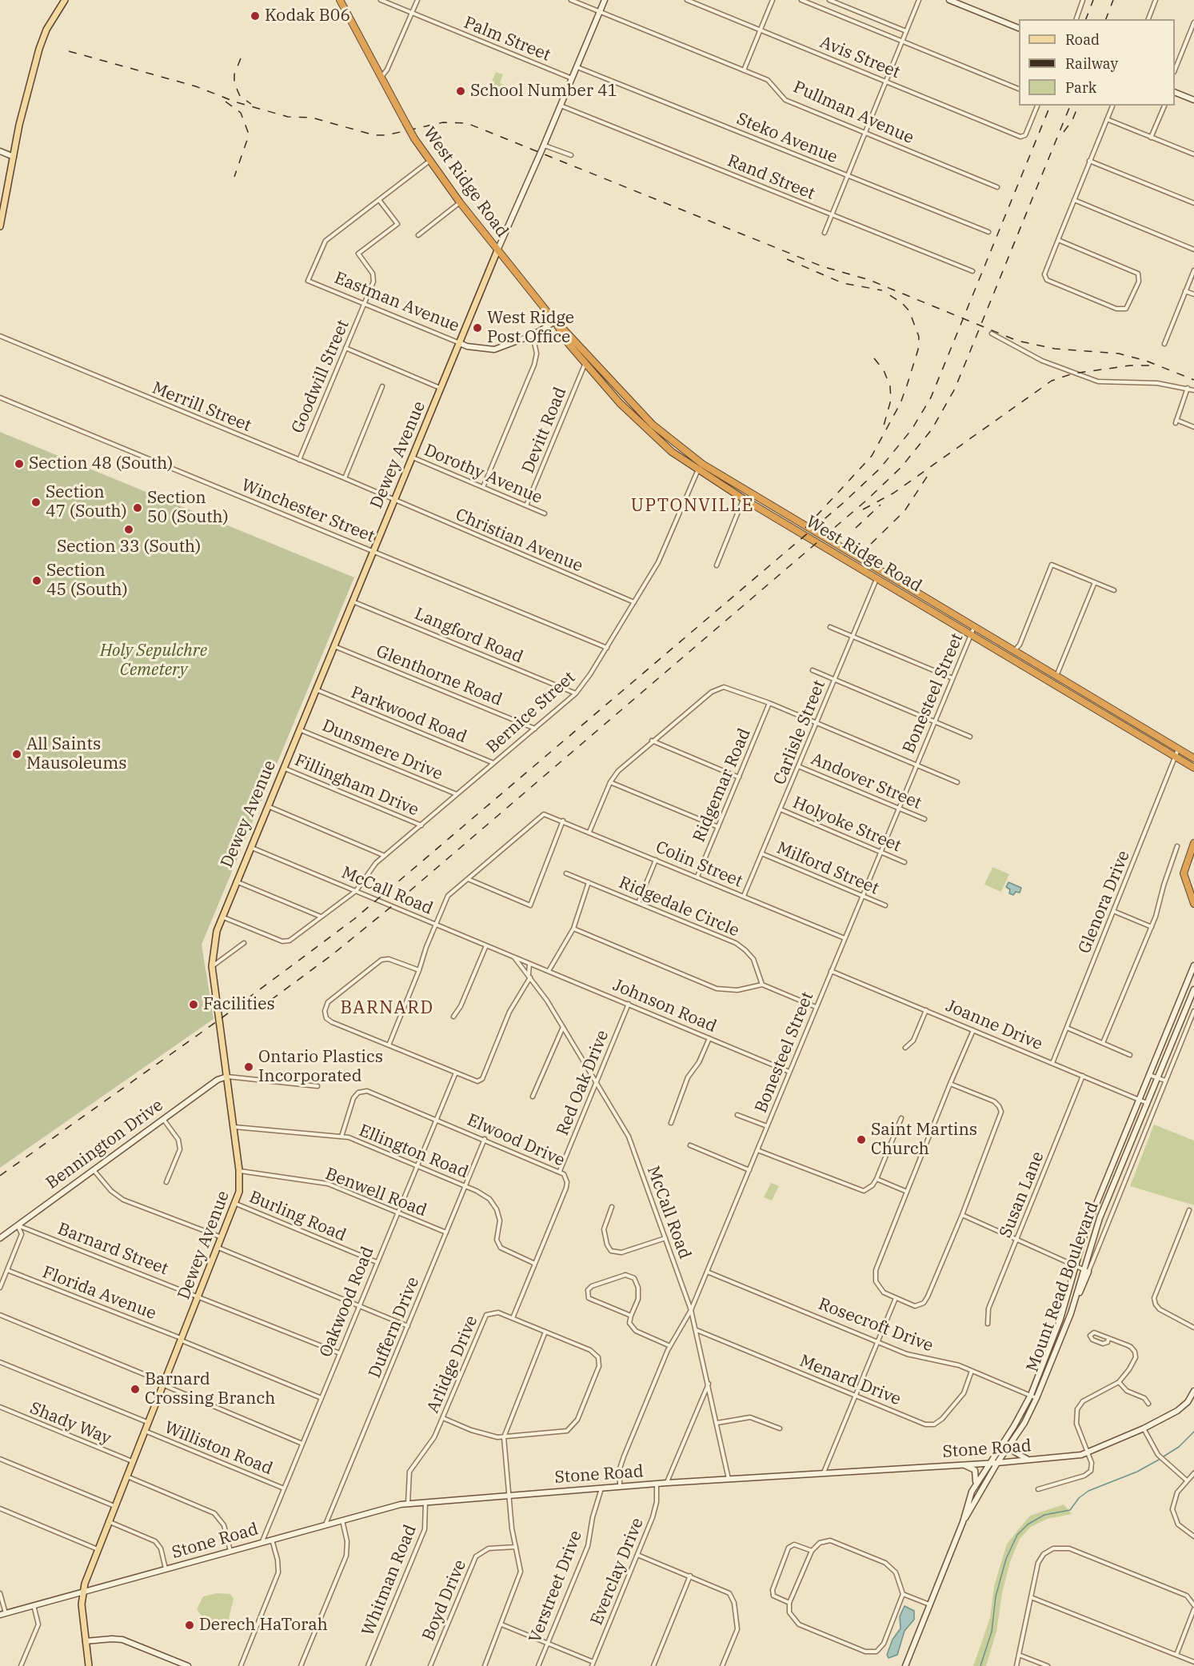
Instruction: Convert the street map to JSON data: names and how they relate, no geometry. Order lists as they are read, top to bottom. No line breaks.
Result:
{"streets":{"highway":["West Ridge Road"],"main road":["Dewey Avenue"],"street":["Palm Street","Avis Street","Pullman Avenue","Steko Avenue","Rand Street","Eastman Avenue","Goodwill Street","Merrill Street","Devitt Road","Dorothy Avenue","Winchester Street","Christian Avenue","Langford Road","Glenthorne Road","Bonesteel Street","Bernice Street","Parkwood Road","Carlisle Street","Dunsmere Drive","Andover Street","Fillingham Drive","Ridgemar Road","Holyoke Street","Colin Street","Milford Street","McCall Road","Glenora Drive","Ridgedale Circle","Johnson Road","Joanne Drive","Red Oak Drive","Elwood Drive","Bennington Drive","Ellington Road","Benwell Road","Susan Lane","Burling Road","Barnard Street","Mount Read Boulevard","Florida Avenue","Oakwood Road","Rosecroft Drive","Duffern Drive","Arlidge Drive","Menard Drive","Shady Way","Williston Road","Stone Road","Everclay Drive","Whitman Road","Verstreet Drive","Boyd Drive"]},"crossings":[["Palm Street","Dewey Avenue"],["Pullman Avenue","Dewey Avenue"],["Steko Avenue","Dewey Avenue"],["Rand Street","Dewey Avenue"],["West Ridge Road","Eastman Avenue"],["West Ridge Road","Devitt Road"],["West Ridge Road","Dewey Avenue"],["West Ridge Road","Bonesteel Street"],["West Ridge Road","Bernice Street"],["West Ridge Road","Carlisle Street"],["West Ridge Road","Glenora Drive"],["Eastman Avenue","Goodwill Street"],["Eastman Avenue","Dewey Avenue"],["Goodwill Street","Merrill Street"],["Merrill Street","Dewey Avenue"],["Merrill Street","Christian Avenue"],["Devitt Road","Dorothy Avenue"],["Dewey Avenue","Dorothy Avenue"],["Dewey Avenue","Winchester Street"],["Dewey Avenue","Christian Avenue"],["Dewey Avenue","Langford Road"],["Dewey Avenue","Glenthorne Road"],["Dewey Avenue","Parkwood Road"],["Dewey Avenue","Dunsmere Drive"],["Dewey Avenue","Fillingham Drive"],["Dewey Avenue","McCall Road"],["Dewey Avenue","Bennington Drive"],["Dewey Avenue","Ellington Road"],["Dewey Avenue","Benwell Road"],["Dewey Avenue","Burling Road"],["Dewey Avenue","Barnard Street"],["Dewey Avenue","Florida Avenue"],["Dewey Avenue","Shady Way"],["Dewey Avenue","Williston Road"],["Dewey Avenue","Stone Road"],["Winchester Street","Bernice Street"],["Christian Avenue","Bernice Street"],["Langford Road","Bernice Street"],["Glenthorne Road","Bernice Street"],["Bonesteel Street","Andover Street"],["Bonesteel Street","Holyoke Street"],["Bonesteel Street","Colin Street"],["Bonesteel Street","Milford Street"],["Bonesteel Street","McCall Road"],["Bonesteel Street","Johnson Road"],["Bonesteel Street","Joanne Drive"],["Bonesteel Street","Rosecroft Drive"],["Bonesteel Street","Stone Road"],["Bernice Street","Parkwood Road"],["Bernice Street","Dunsmere Drive"],["Bernice Street","Fillingham Drive"],["Bernice Street","McCall Road"],["Carlisle Street","Andover Street"],["Carlisle Street","Holyoke Street"],["Carlisle Street","Colin Street"],["Carlisle Street","Milford Street"],["Ridgemar Road","Colin Street"],["McCall Road","Johnson Road"],["McCall Road","Red Oak Drive"],["McCall Road","Menard Drive"],["McCall Road","Stone Road"],["Glenora Drive","Joanne Drive"],["Johnson Road","Red Oak Drive"],["Joanne Drive","Susan Lane"],["Joanne Drive","Mount Read Boulevard"],["Red Oak Drive","Elwood Drive"],["Elwood Drive","Ellington Road"],["Elwood Drive","Oakwood Road"],["Elwood Drive","Duffern Drive"],["Elwood Drive","Arlidge Drive"],["Bennington Drive","Barnard Street"],["Ellington Road","Oakwood Road"],["Ellington Road","Duffern Drive"],["Benwell Road","Oakwood Road"],["Benwell Road","Duffern Drive"],["Burling Road","Oakwood Road"],["Barnard Street","Oakwood Road"],["Mount Read Boulevard","Rosecroft Drive"],["Mount Read Boulevard","Stone Road"],["Florida Avenue","Oakwood Road"],["Oakwood Road","Williston Road"],["Oakwood Road","Stone Road"],["Rosecroft Drive","Menard Drive"],["Duffern Drive","Stone Road"],["Arlidge Drive","Stone Road"],["Stone Road","Everclay Drive"],["Stone Road","Whitman Road"],["Stone Road","Verstreet Drive"]],"districts":["UPTONVILLE","BARNARD"],"parks":["Holy Sepulchre Cemetery"],"places":["Kodak B06","School Number 41","West Ridge Post Office","Section 48 (South)","Section 47 (South)","Section 50 (South)","Section 33 (South)","Section 45 (South)","All Saints Mausoleums","Facilities","Ontario Plastics Incorporated","Saint Martins Church","Barnard Crossing Branch","Derech HaTorah"],"legend":["Road","Railway","Park"]}
